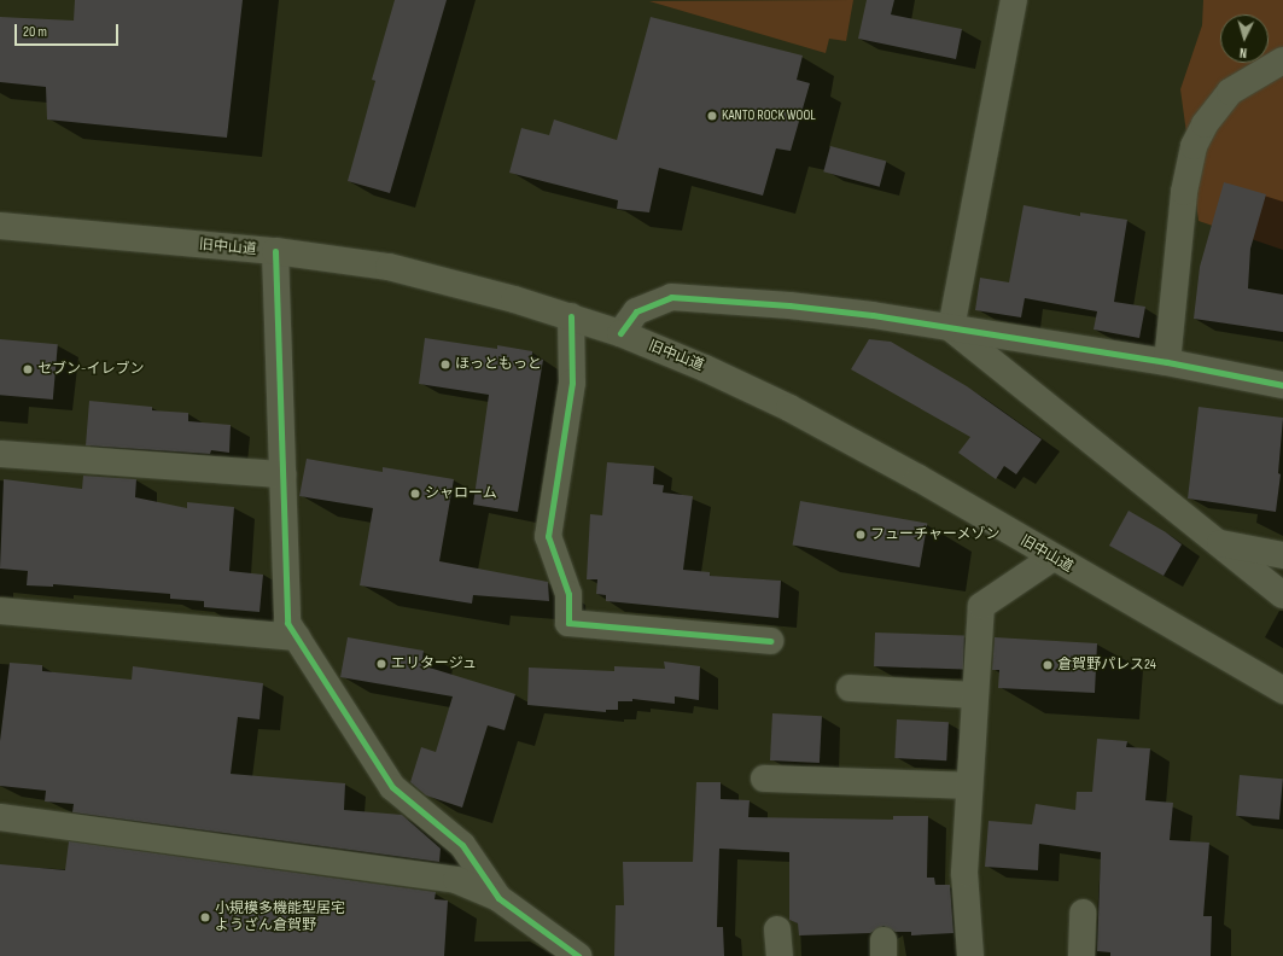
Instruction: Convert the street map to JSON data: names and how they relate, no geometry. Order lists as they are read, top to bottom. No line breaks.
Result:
{"streets":{"main road":["旧中山道"]},"places":["KANTO ROCK WOOL","ほっともっと","セブン-イレブン","シャローム","フューチャーメゾン","エリタージュ","倉賀野パレス24","小規模多機能型居宅 ようざん倉賀野"],"scale_bar":"20 m","north":"bottom"}
